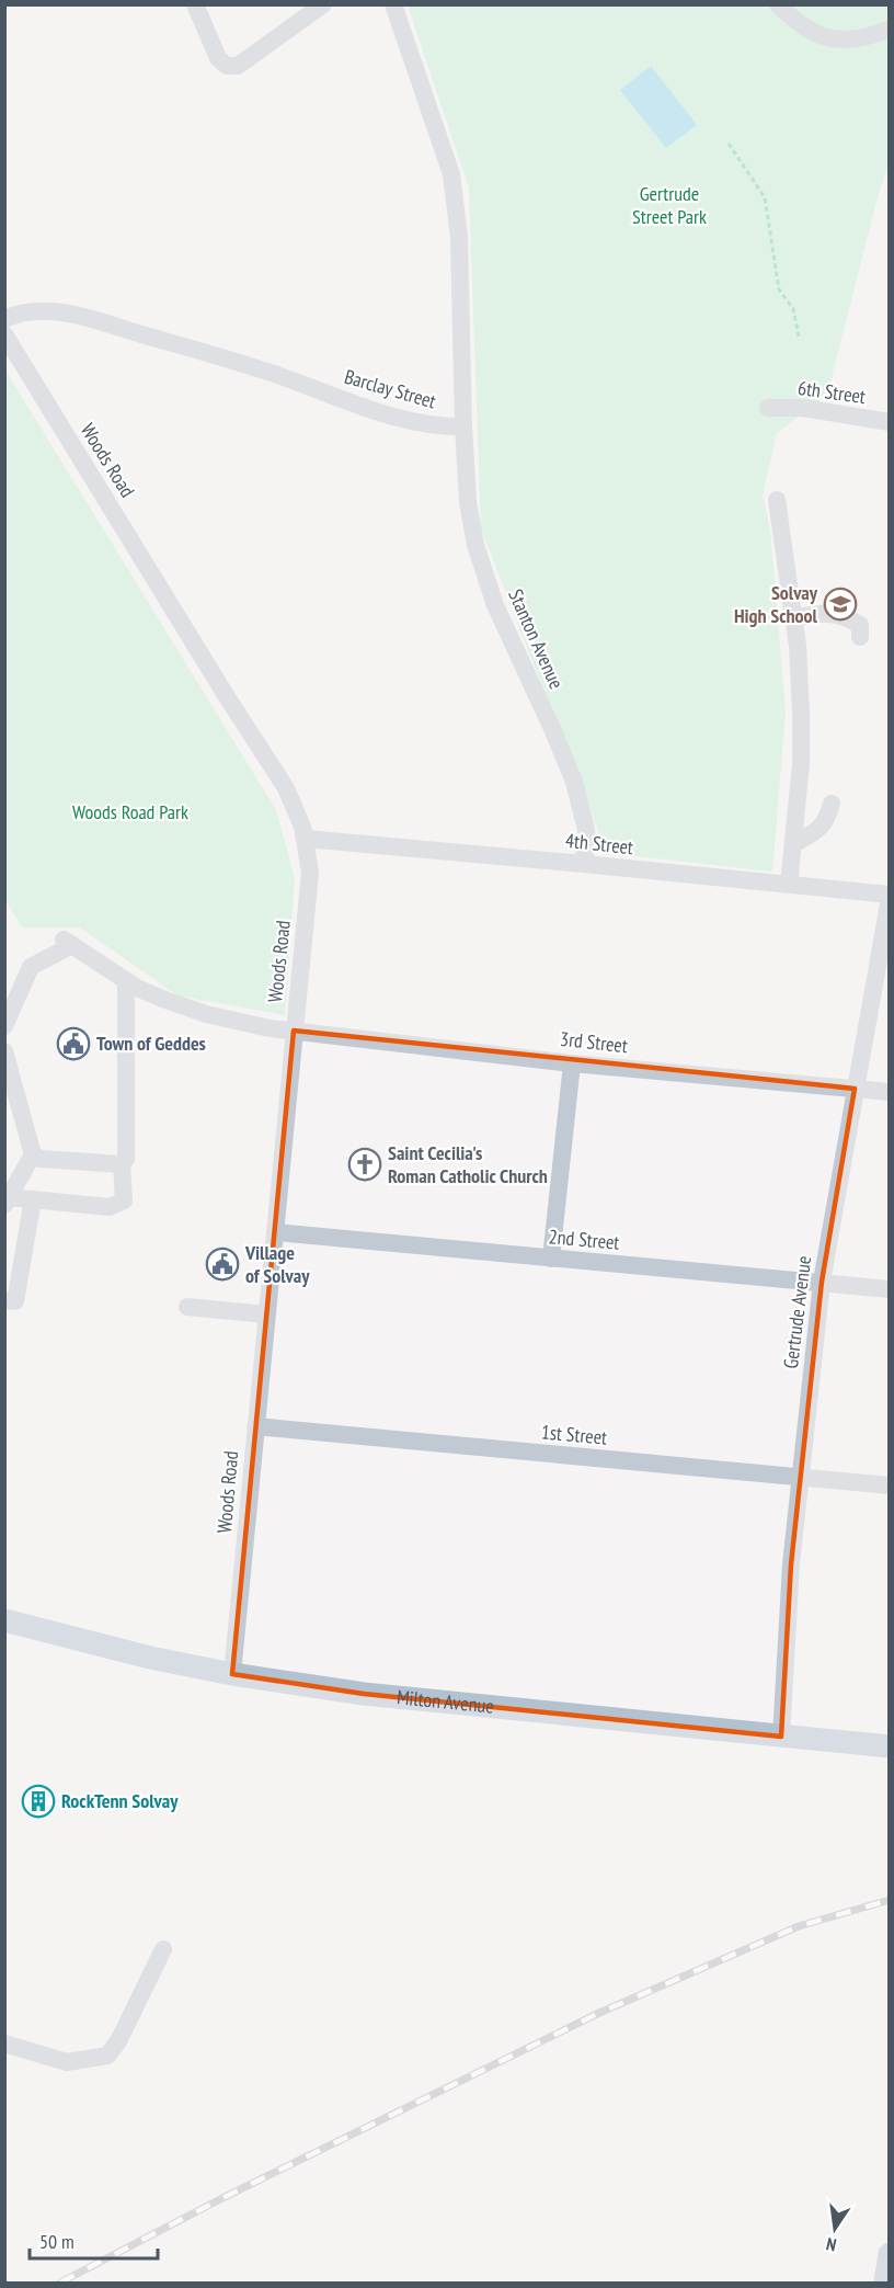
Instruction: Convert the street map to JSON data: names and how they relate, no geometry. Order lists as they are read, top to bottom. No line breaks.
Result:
{"streets":{"main road":["Milton Avenue"],"street":["Barclay Street","6th Street","Woods Road","Stanton Avenue","4th Street","3rd Street","2nd Street","Gertrude Avenue","1st Street"]},"crossings":[["Barclay Street","Stanton Avenue"],["Woods Road","4th Street"],["Woods Road","3rd Street"],["Woods Road","2nd Street"],["Woods Road","1st Street"],["Woods Road","Milton Avenue"],["Stanton Avenue","4th Street"],["4th Street","Gertrude Avenue"],["3rd Street","Gertrude Avenue"],["2nd Street","Gertrude Avenue"],["Gertrude Avenue","1st Street"],["Gertrude Avenue","Milton Avenue"]],"parks":["Gertrude Street Park","Woods Road Park"],"places":{"school or university":["Solvay High School"],"public building":["Town of Geddes","Village of Solvay"],"church":["Saint Cecilia's Roman Catholic Church"],"building":["RockTenn Solvay"]},"scale_bar":"50 m","north":"bottom"}
